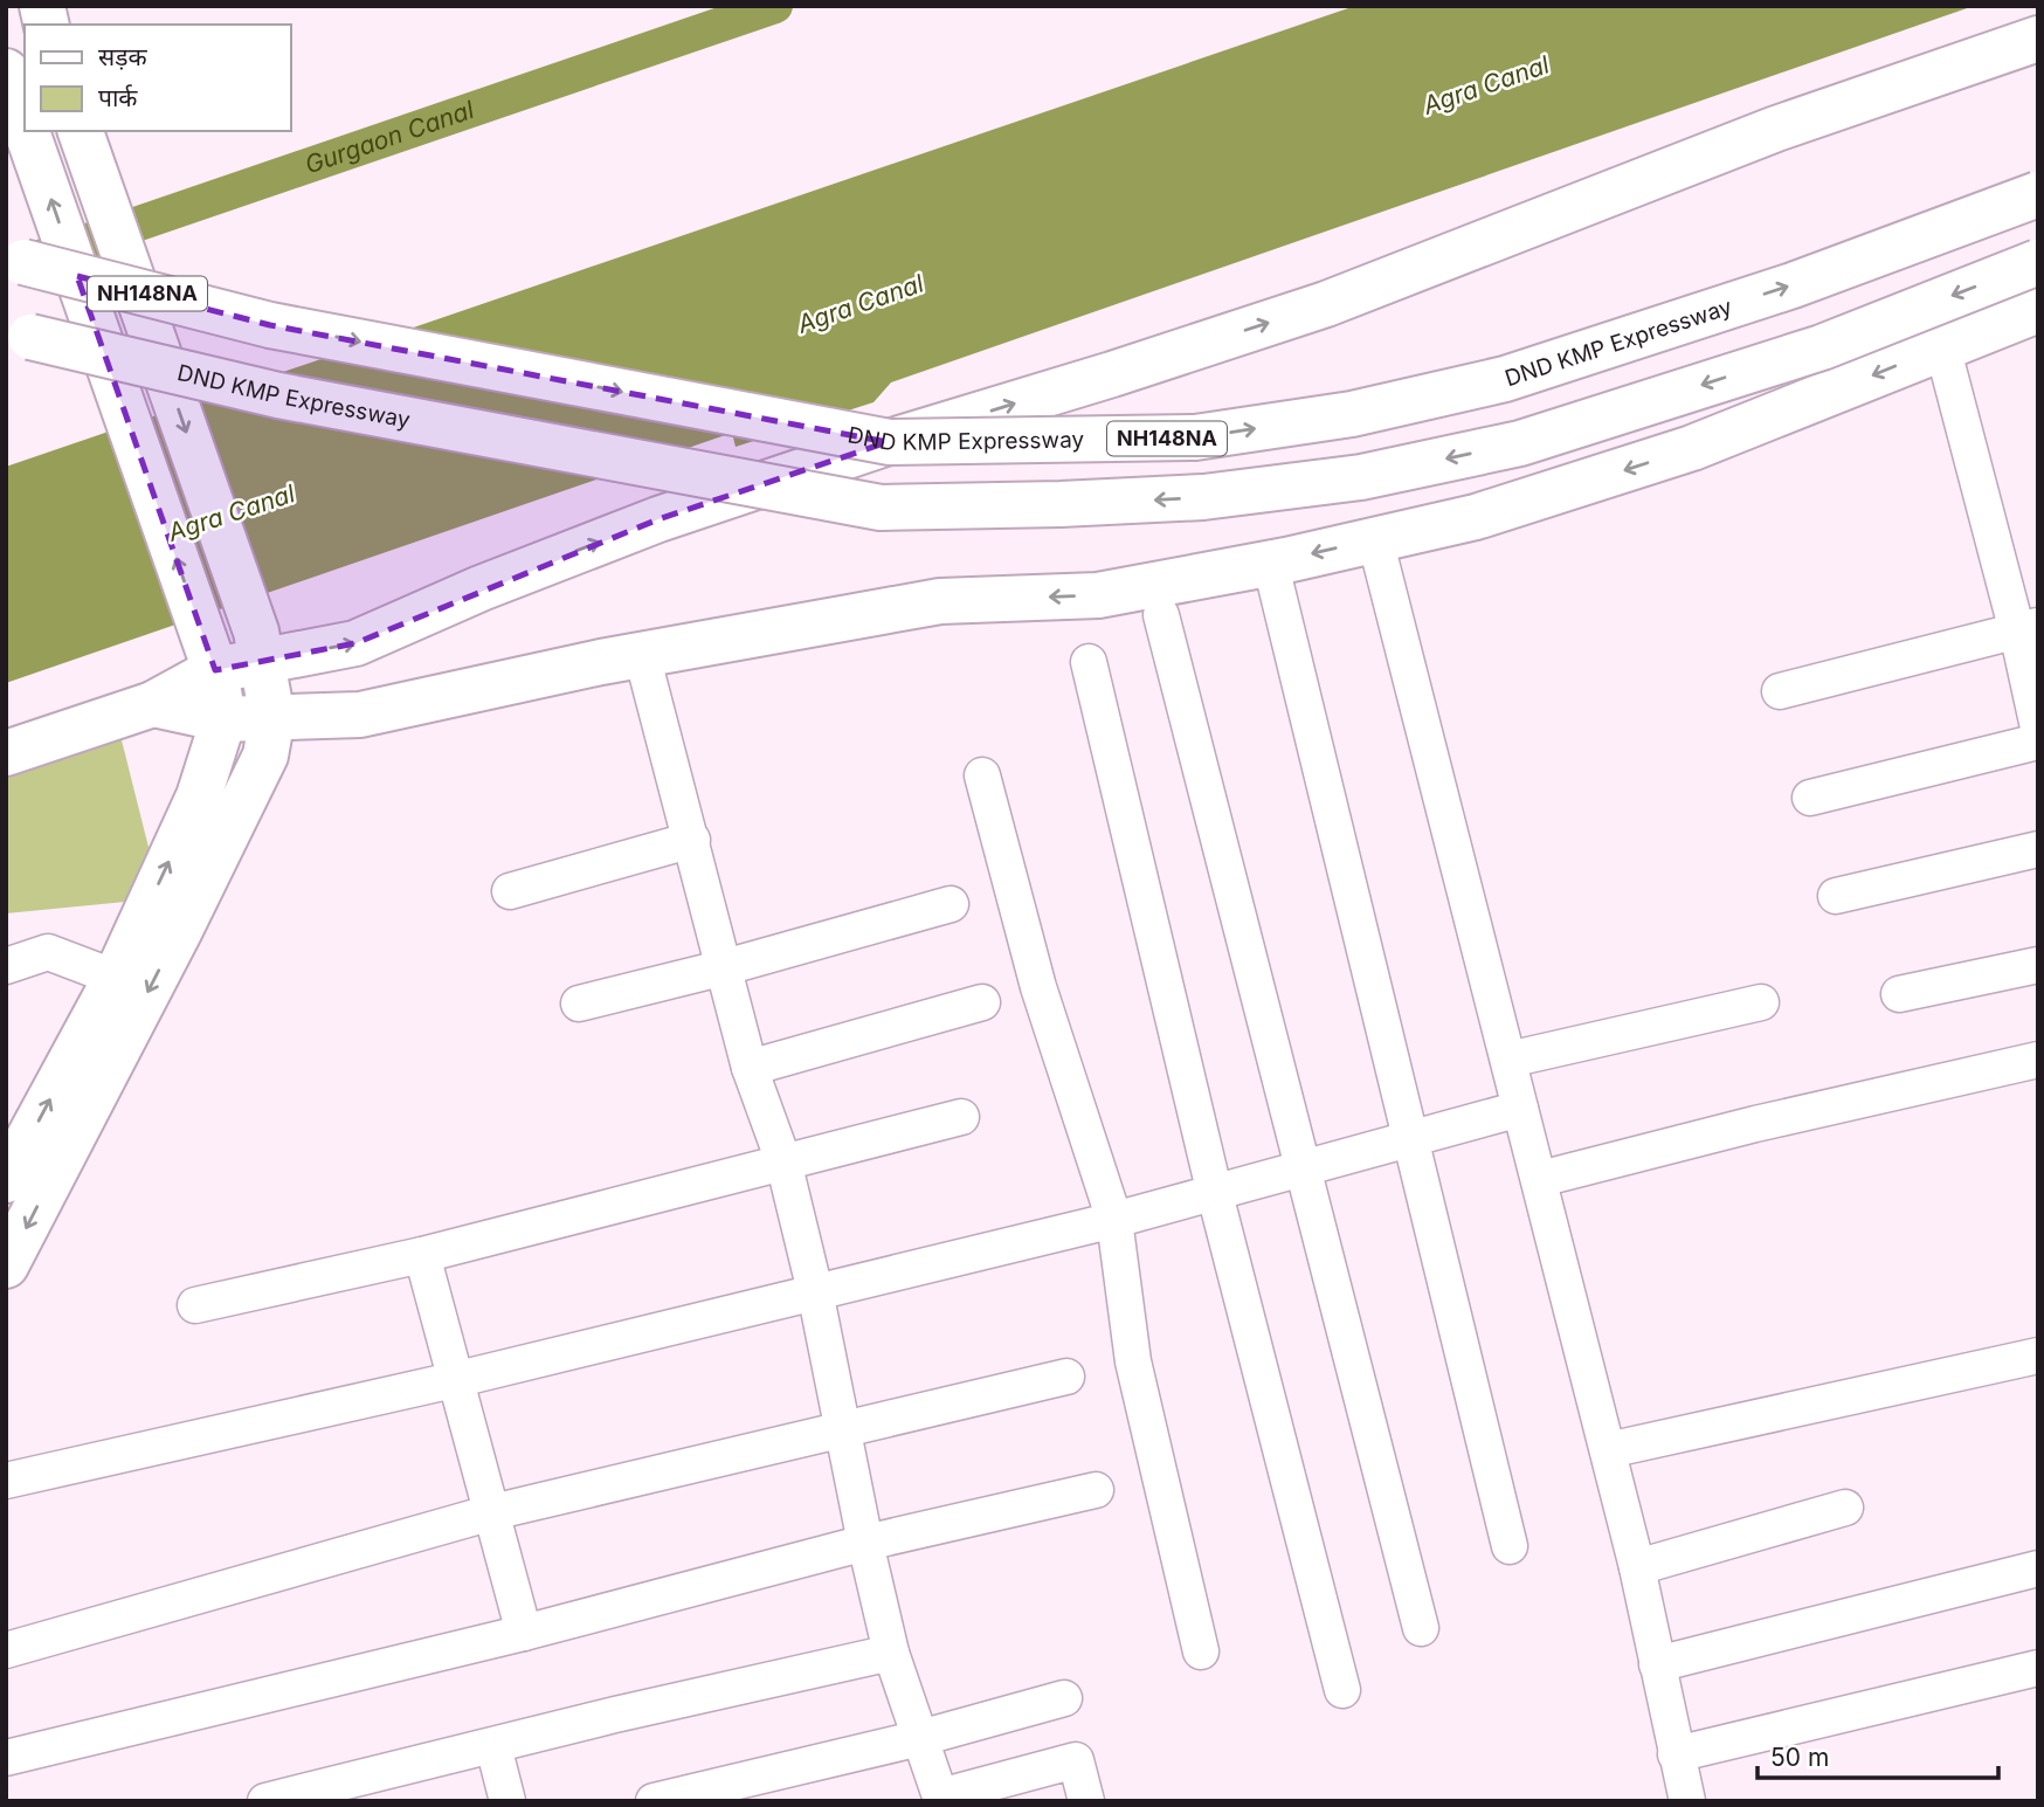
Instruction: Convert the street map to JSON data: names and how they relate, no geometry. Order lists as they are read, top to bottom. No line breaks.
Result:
{"streets":{"main road":["NH148NA","DND KMP Expressway"]},"water":["Agra Canal","Gurgaon Canal"],"legend":["सड़क","पार्क"],"scale_bar":"50 m"}
